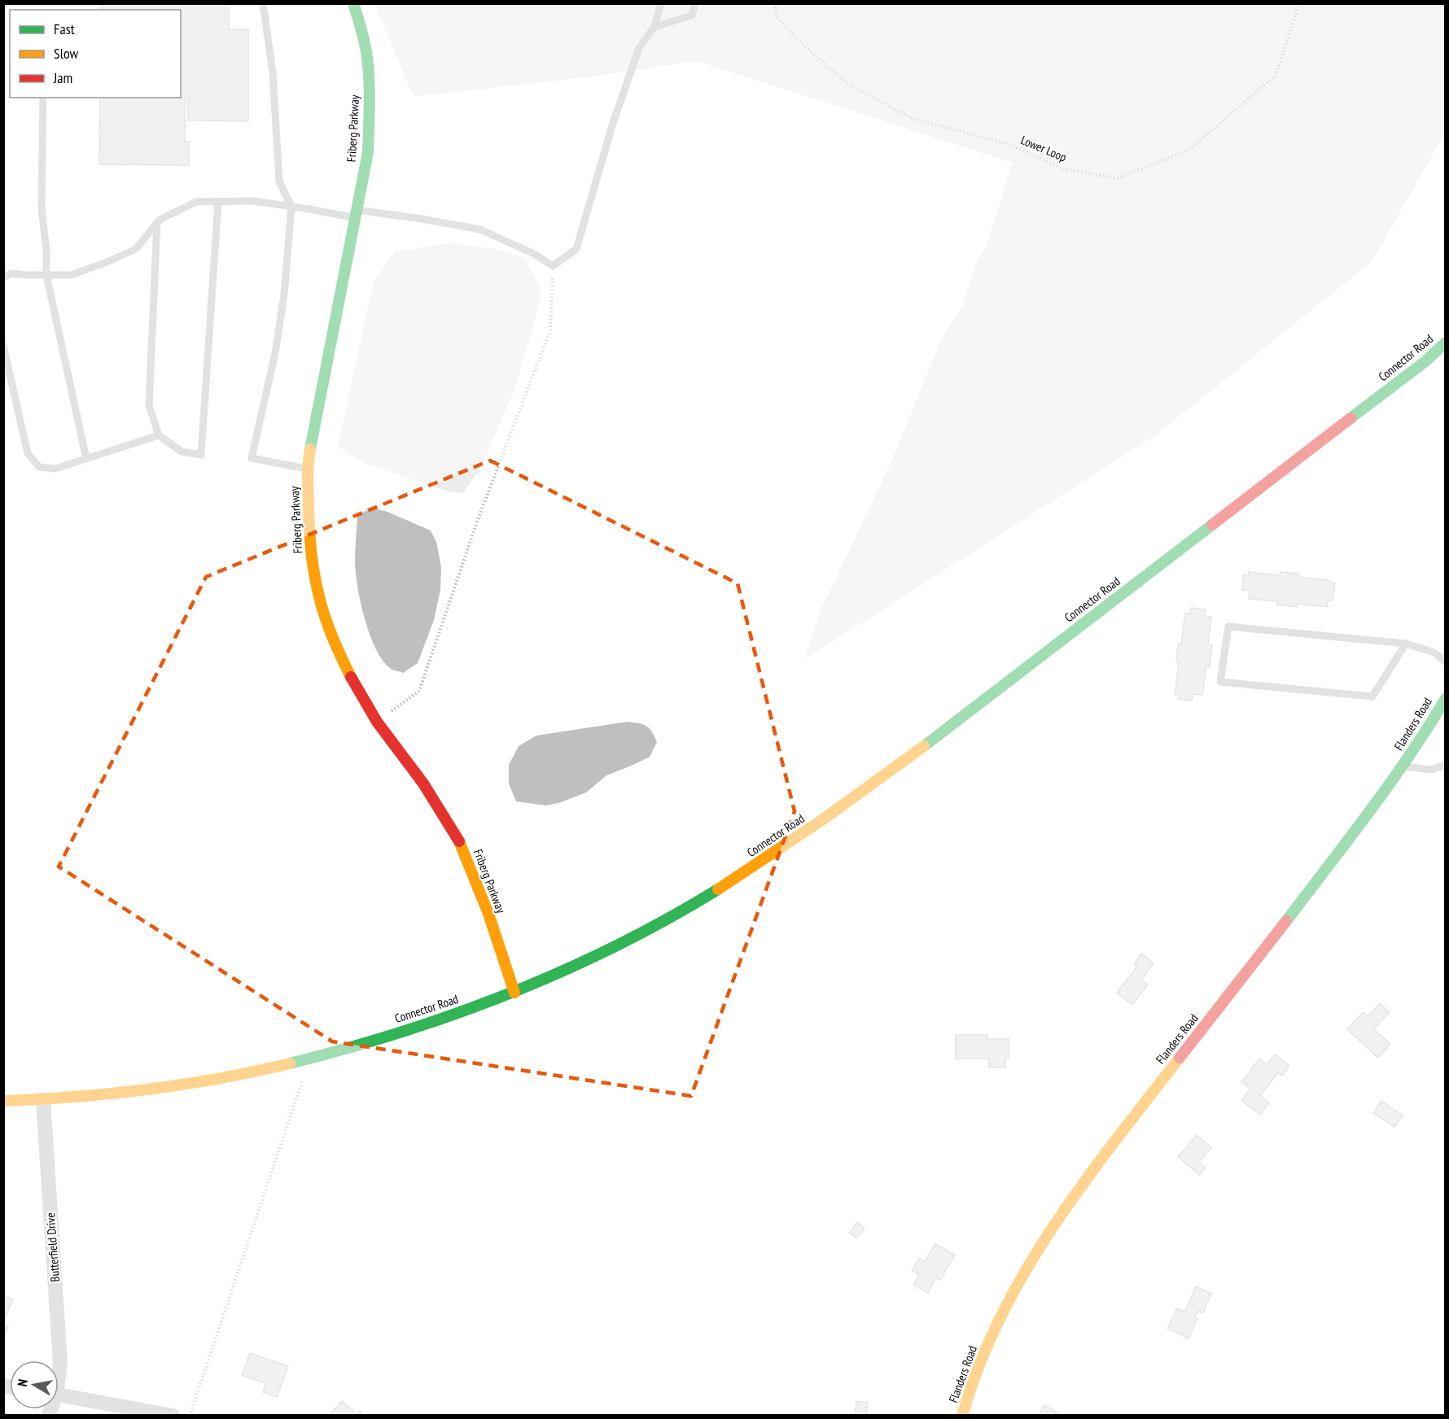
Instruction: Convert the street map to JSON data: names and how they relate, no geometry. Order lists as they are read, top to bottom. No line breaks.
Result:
{"streets":{"street":["Friberg Parkway","Connector Road","Flanders Road","Butterfield Drive"],"path":["Lower Loop"]},"crossings":[["Friberg Parkway","Connector Road"],["Connector Road","Butterfield Drive"]],"legend":["Fast","Slow","Jam"],"north":"left"}
